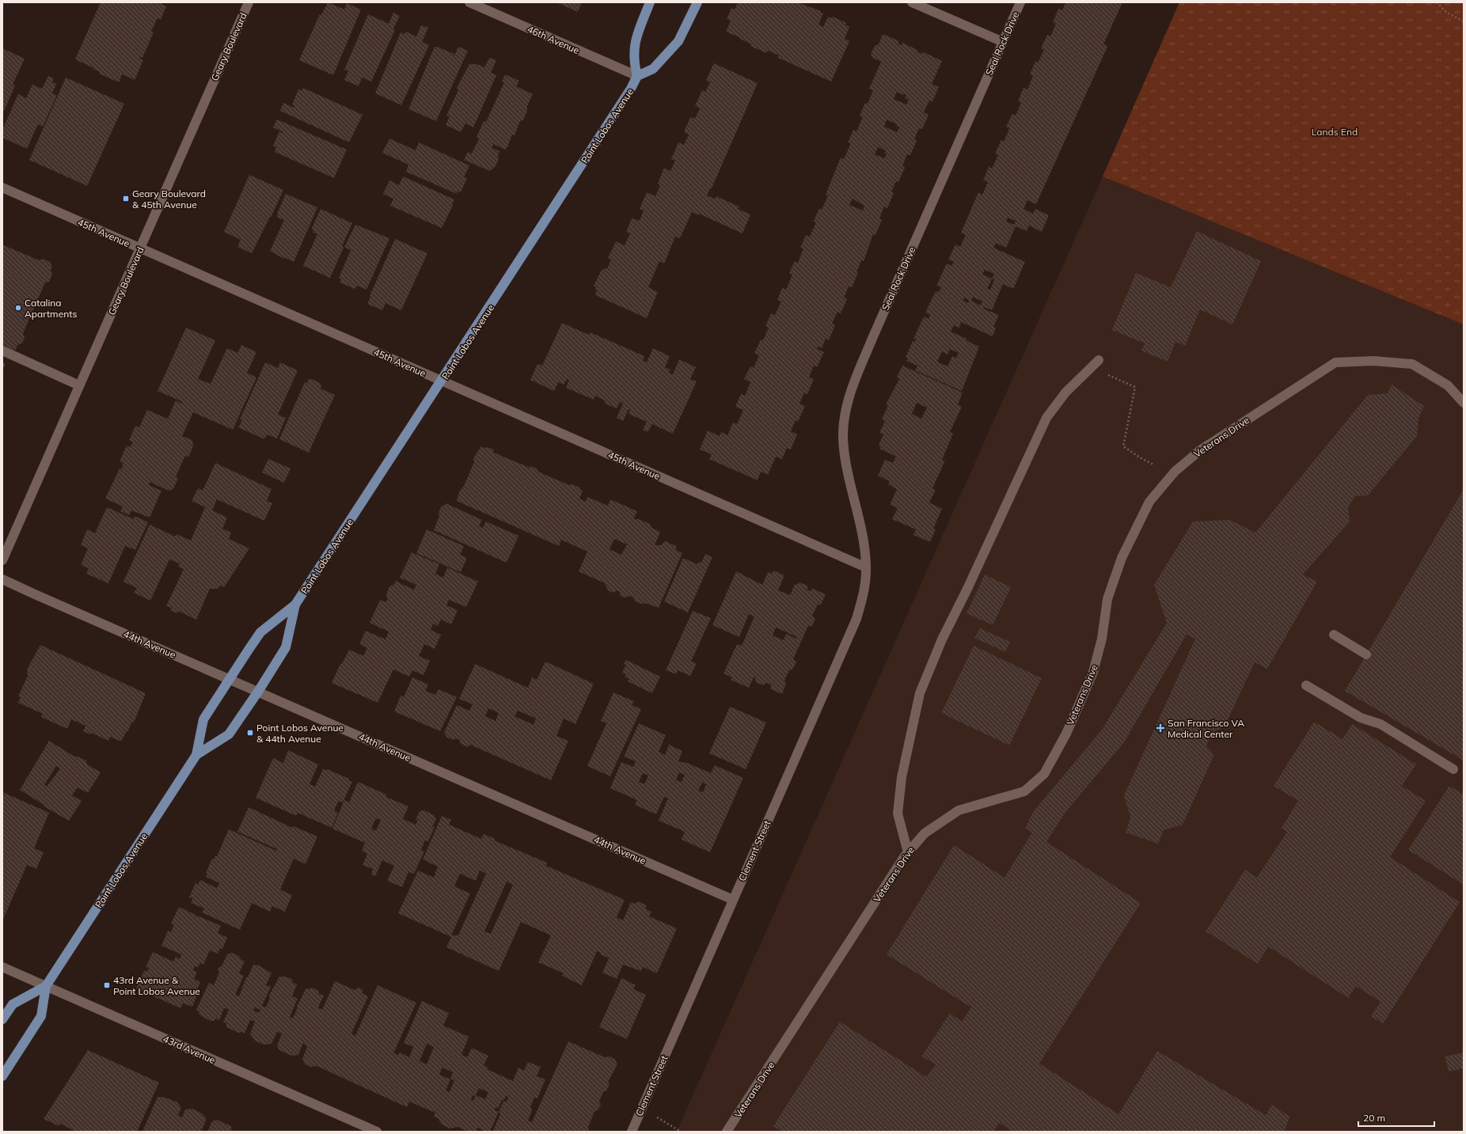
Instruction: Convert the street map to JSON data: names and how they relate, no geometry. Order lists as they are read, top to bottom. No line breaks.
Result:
{"streets":{"main road":["Point Lobos Avenue"],"street":["46th Avenue","Seal Rock Drive","Geary Boulevard","45th Avenue","Veterans Drive","44th Avenue","Clement Street","43rd Avenue"]},"crossings":[["46th Avenue","Point Lobos Avenue"],["Seal Rock Drive","45th Avenue"],["Seal Rock Drive","Clement Street"],["Geary Boulevard","45th Avenue"],["Point Lobos Avenue","45th Avenue"],["Point Lobos Avenue","44th Avenue"],["Point Lobos Avenue","43rd Avenue"],["45th Avenue","Clement Street"],["44th Avenue","Clement Street"]],"parks":["Lands End"],"places":{"transit":["Geary Boulevard & 45th Avenue","Point Lobos Avenue & 44th Avenue","43rd Avenue & Point Lobos Avenue"],"other":["Catalina Apartments"],"health":["San Francisco VA Medical Center"]},"scale_bar":"20 m"}
